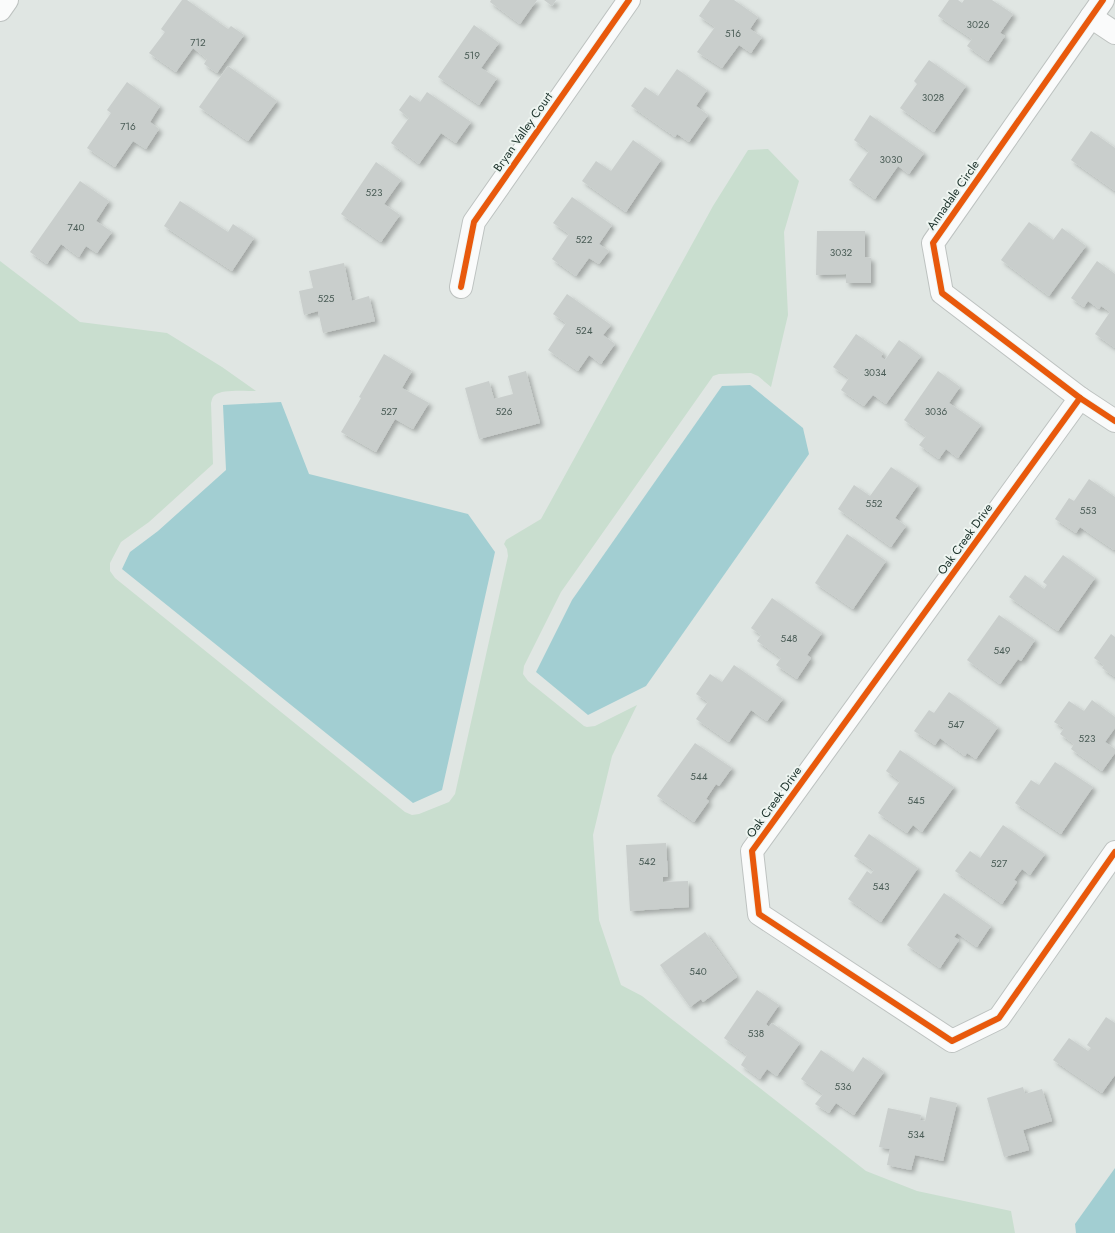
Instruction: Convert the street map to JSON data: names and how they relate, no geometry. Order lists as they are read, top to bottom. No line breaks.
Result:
{"streets":{"street":["Bryan Valley Court","Annadale Circle","Oak Creek Drive"]},"crossings":[["Annadale Circle","Oak Creek Drive"]],"house_numbers":["3026","516","712","519","3028","716","3030","523","740","522","3032","525","524","3034","527","526","3036","552","553","548","549","547","523","544","545","542","527","543","540","538","536","534"]}
